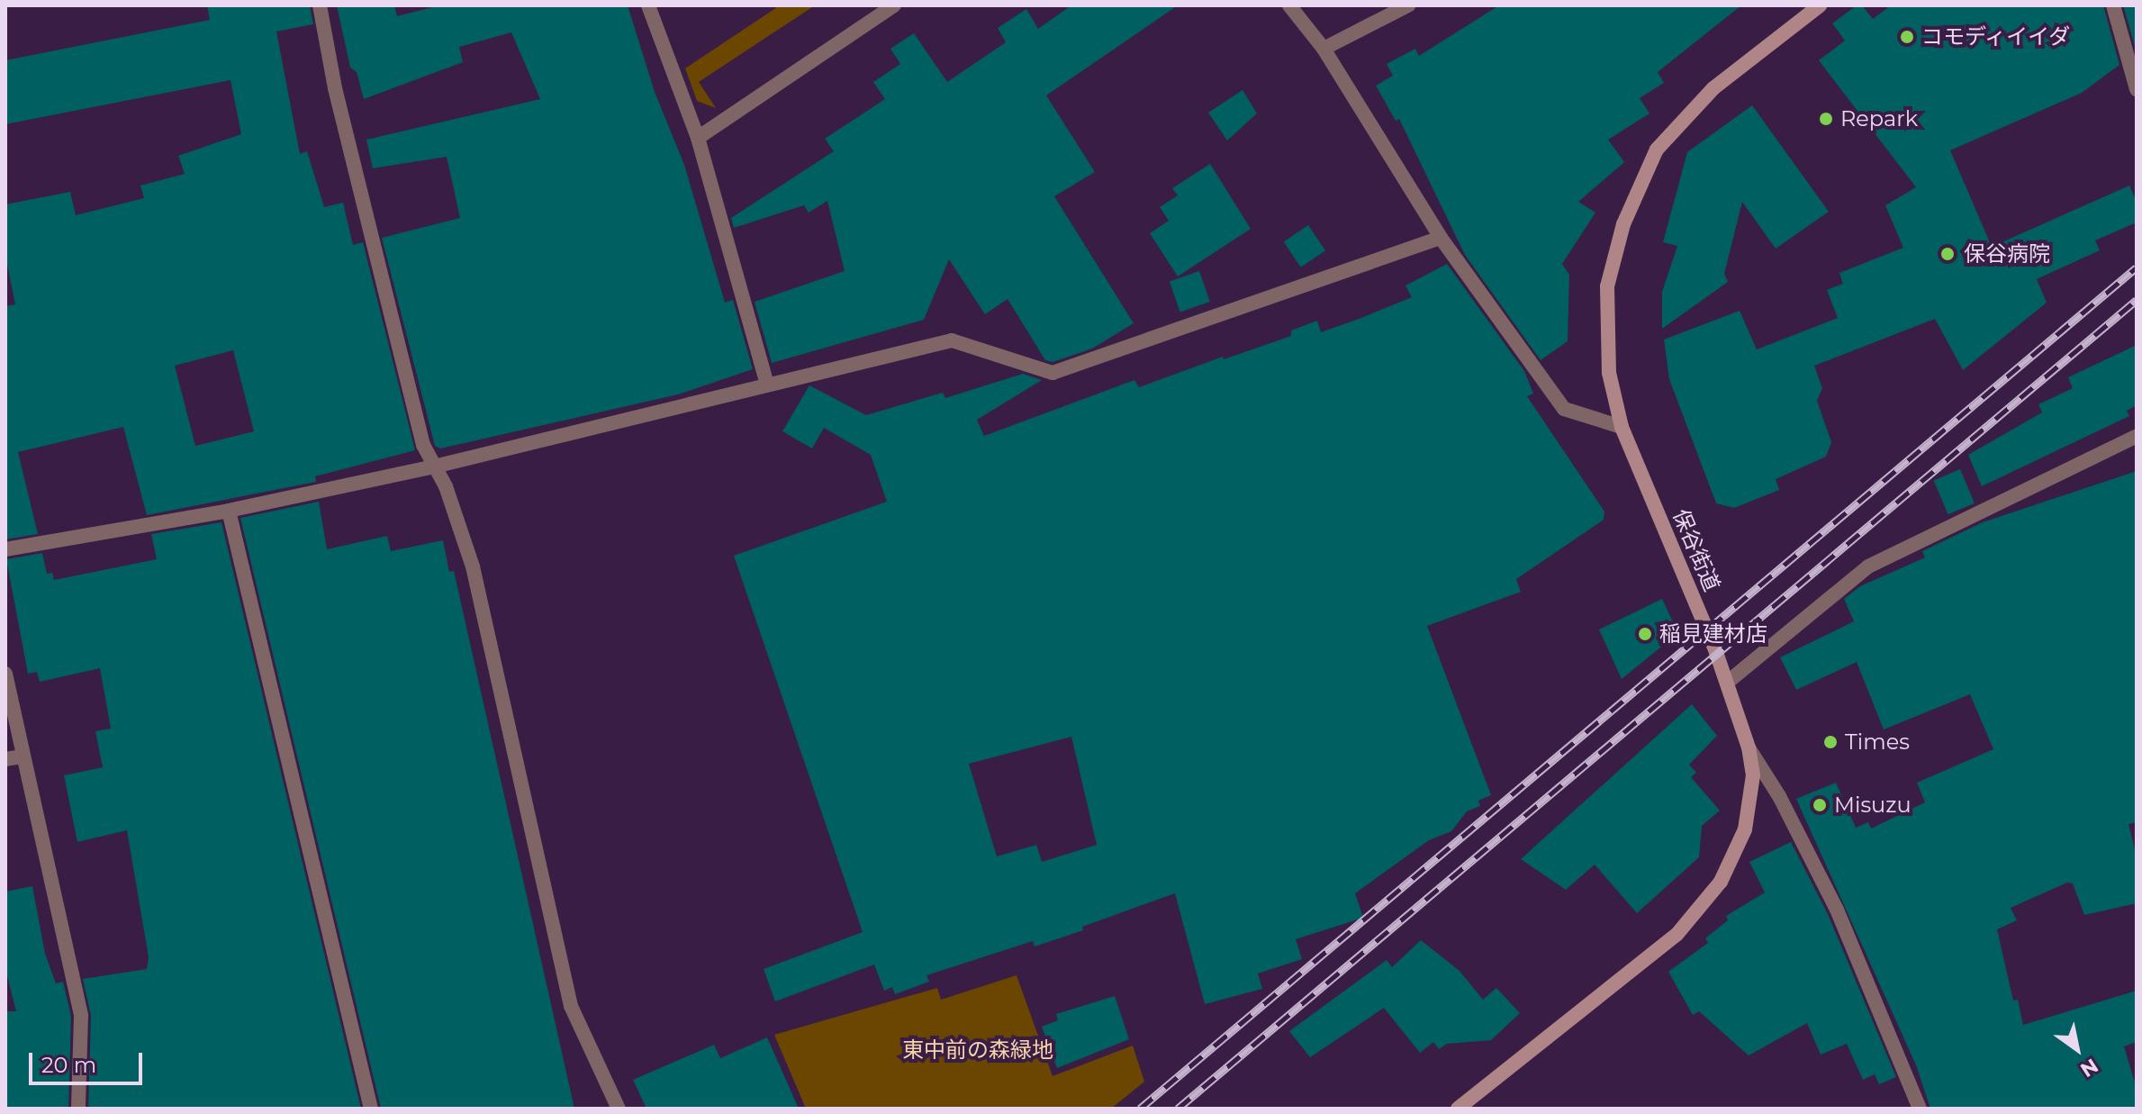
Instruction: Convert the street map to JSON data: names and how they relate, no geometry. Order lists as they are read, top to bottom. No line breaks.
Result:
{"streets":{"main road":["保谷街道"]},"parks":["東中前の森緑地"],"places":["コモディイイダ","Repark","保谷病院","稲見建材店","Times","Misuzu"],"scale_bar":"20 m","north":"bottom right"}
